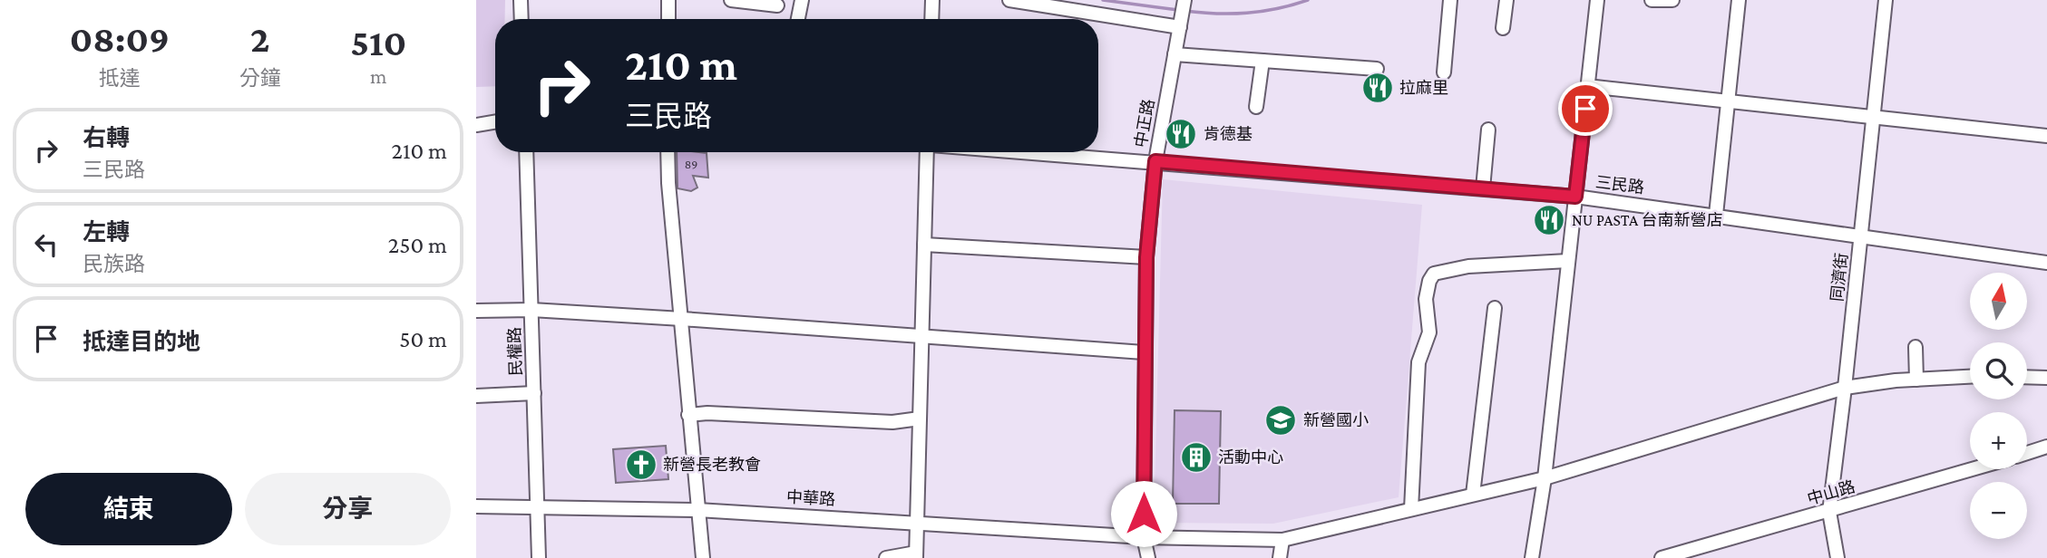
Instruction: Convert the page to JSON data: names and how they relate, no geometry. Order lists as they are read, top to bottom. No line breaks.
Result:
{"streets":{"street":["中正路","三民路","同濟街","民權路","中山路","中華路"]},"crossings":[["中正路","三民路"],["中正路","中華路"],["三民路","同濟街"],["同濟街","中山路"],["同濟街","中華路"],["民權路","中華路"]],"places":{"restaurant":["拉麻里","肯德基","NU PASTA 台南新營店"],"school or university":["新營國小"],"building":["活動中心"],"church":["新營長老教會"]},"house_numbers":["89"],"north":"top","page":{"eta":["08:09","抵達","2","分鐘","510","m"],"turn":["210 m","三民路"],"list":[{"name":"右轉","note":"三民路","value":"210 m"},{"name":"左轉","note":"民族路","value":"250 m"},{"name":"抵達目的地","value":"50 m"}],"map_buttons":["+","−"],"buttons":["結束","分享"]}}
